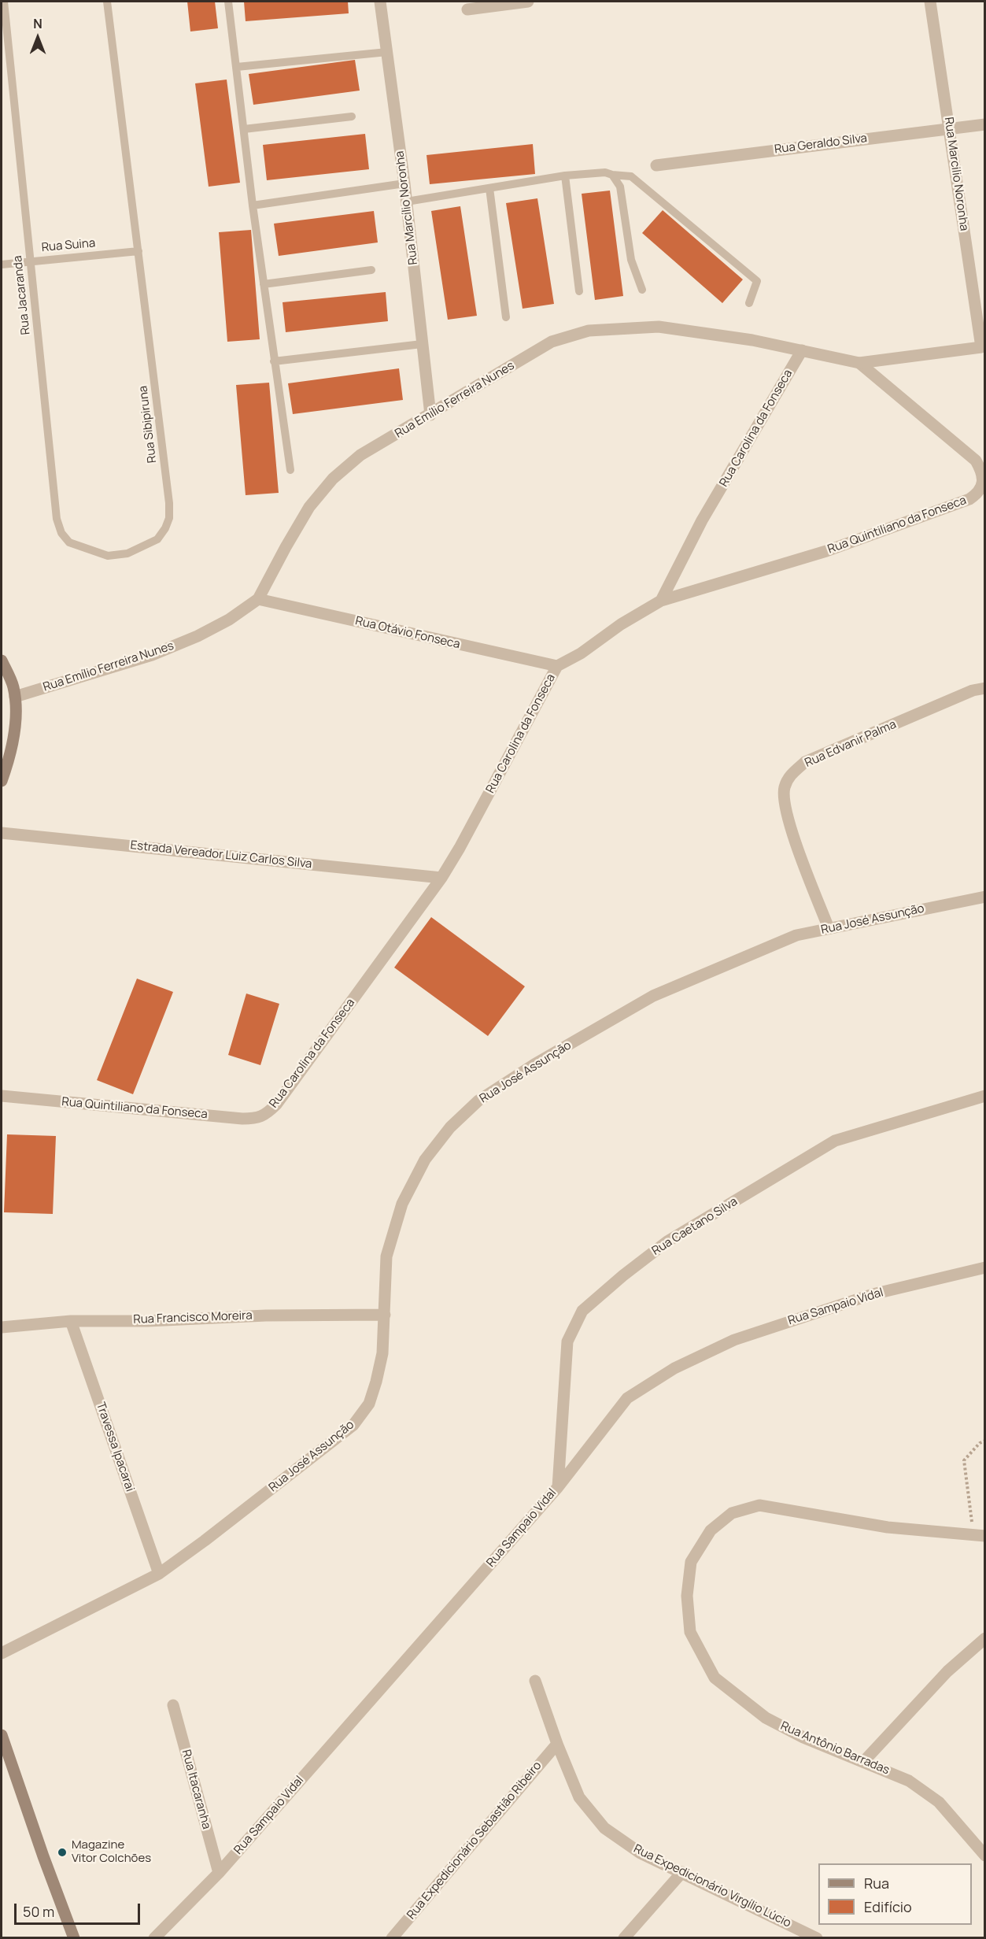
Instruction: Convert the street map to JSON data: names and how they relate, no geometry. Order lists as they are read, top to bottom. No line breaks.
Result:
{"streets":{"street":["Rua Geraldo Silva","Rua Marcilio Noronha","Rua Marcílio Noronha","Rua Emílio Ferreira Nunes","Rua Carolina da Fonseca","Rua Quintiliano da Fonseca","Rua Otávio Fonseca","Rua Edvanir Palma","Estrada Vereador Luiz Carlos Silva","Rua José Assunção","Rua Caetano Silva","Rua Sampaio Vidal","Rua Francisco Moreira","Travessa Ipacarai","Rua Antônio Barradas","Rua Itacaranha","Rua Expedicionário Sebastião Ribeiro","Rua Expedicionário Virgílio Lúcio"],"lane":["Rua Suina","Rua Jacaranda","Rua Sibipiruna"]},"crossings":[["Rua Geraldo Silva","Rua Marcilio Noronha"],["Rua Marcilio Noronha","Rua Emílio Ferreira Nunes"],["Rua Marcílio Noronha","Rua Emílio Ferreira Nunes"],["Rua Suina","Rua Jacaranda"],["Rua Suina","Rua Sibipiruna"],["Rua Jacaranda","Rua Sibipiruna"],["Rua Emílio Ferreira Nunes","Rua Carolina da Fonseca"],["Rua Emílio Ferreira Nunes","Rua Quintiliano da Fonseca"],["Rua Emílio Ferreira Nunes","Rua Otávio Fonseca"],["Rua Carolina da Fonseca","Rua Quintiliano da Fonseca"],["Rua Carolina da Fonseca","Rua Otávio Fonseca"],["Rua Carolina da Fonseca","Estrada Vereador Luiz Carlos Silva"],["Rua Edvanir Palma","Rua José Assunção"],["Rua José Assunção","Rua Francisco Moreira"],["Rua José Assunção","Travessa Ipacarai"],["Rua Caetano Silva","Rua Sampaio Vidal"],["Rua Sampaio Vidal","Rua Itacaranha"],["Rua Francisco Moreira","Travessa Ipacarai"],["Rua Expedicionário Sebastião Ribeiro","Rua Expedicionário Virgílio Lúcio"]],"places":["Magazine Vitor Colchões"],"legend":["Rua","Edifício"],"scale_bar":"50 m","north":"top"}
